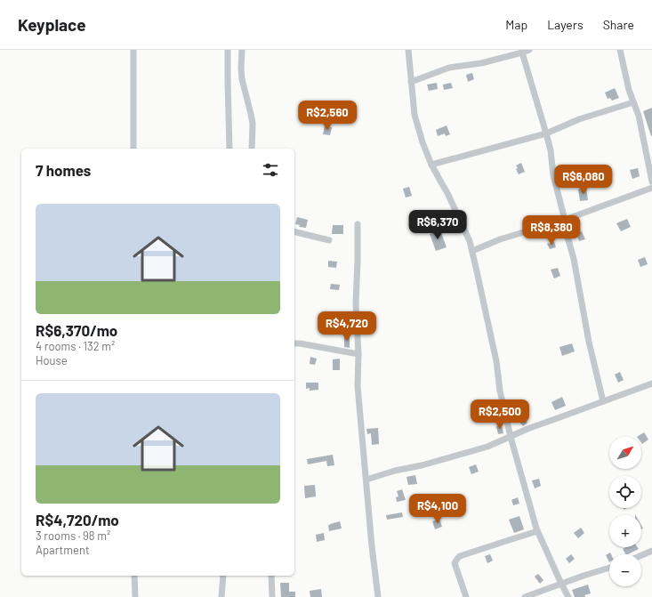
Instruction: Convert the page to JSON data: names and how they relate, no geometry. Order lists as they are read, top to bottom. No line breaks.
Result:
{"north":"top right","page":{"header":"Keyplace","nav":["Map","Layers","Share"],"price":["R$2,560","R$6,080","R$6,370","R$8,380","R$4,720","R$2,500","R$4,100"],"heading":"7 homes","list":[{"name":"R$6,370/mo","note":"4 rooms · 132 m² · House"},{"name":"R$4,720/mo","note":"3 rooms · 98 m² · Apartment"}],"map_buttons":["+","−"]}}
